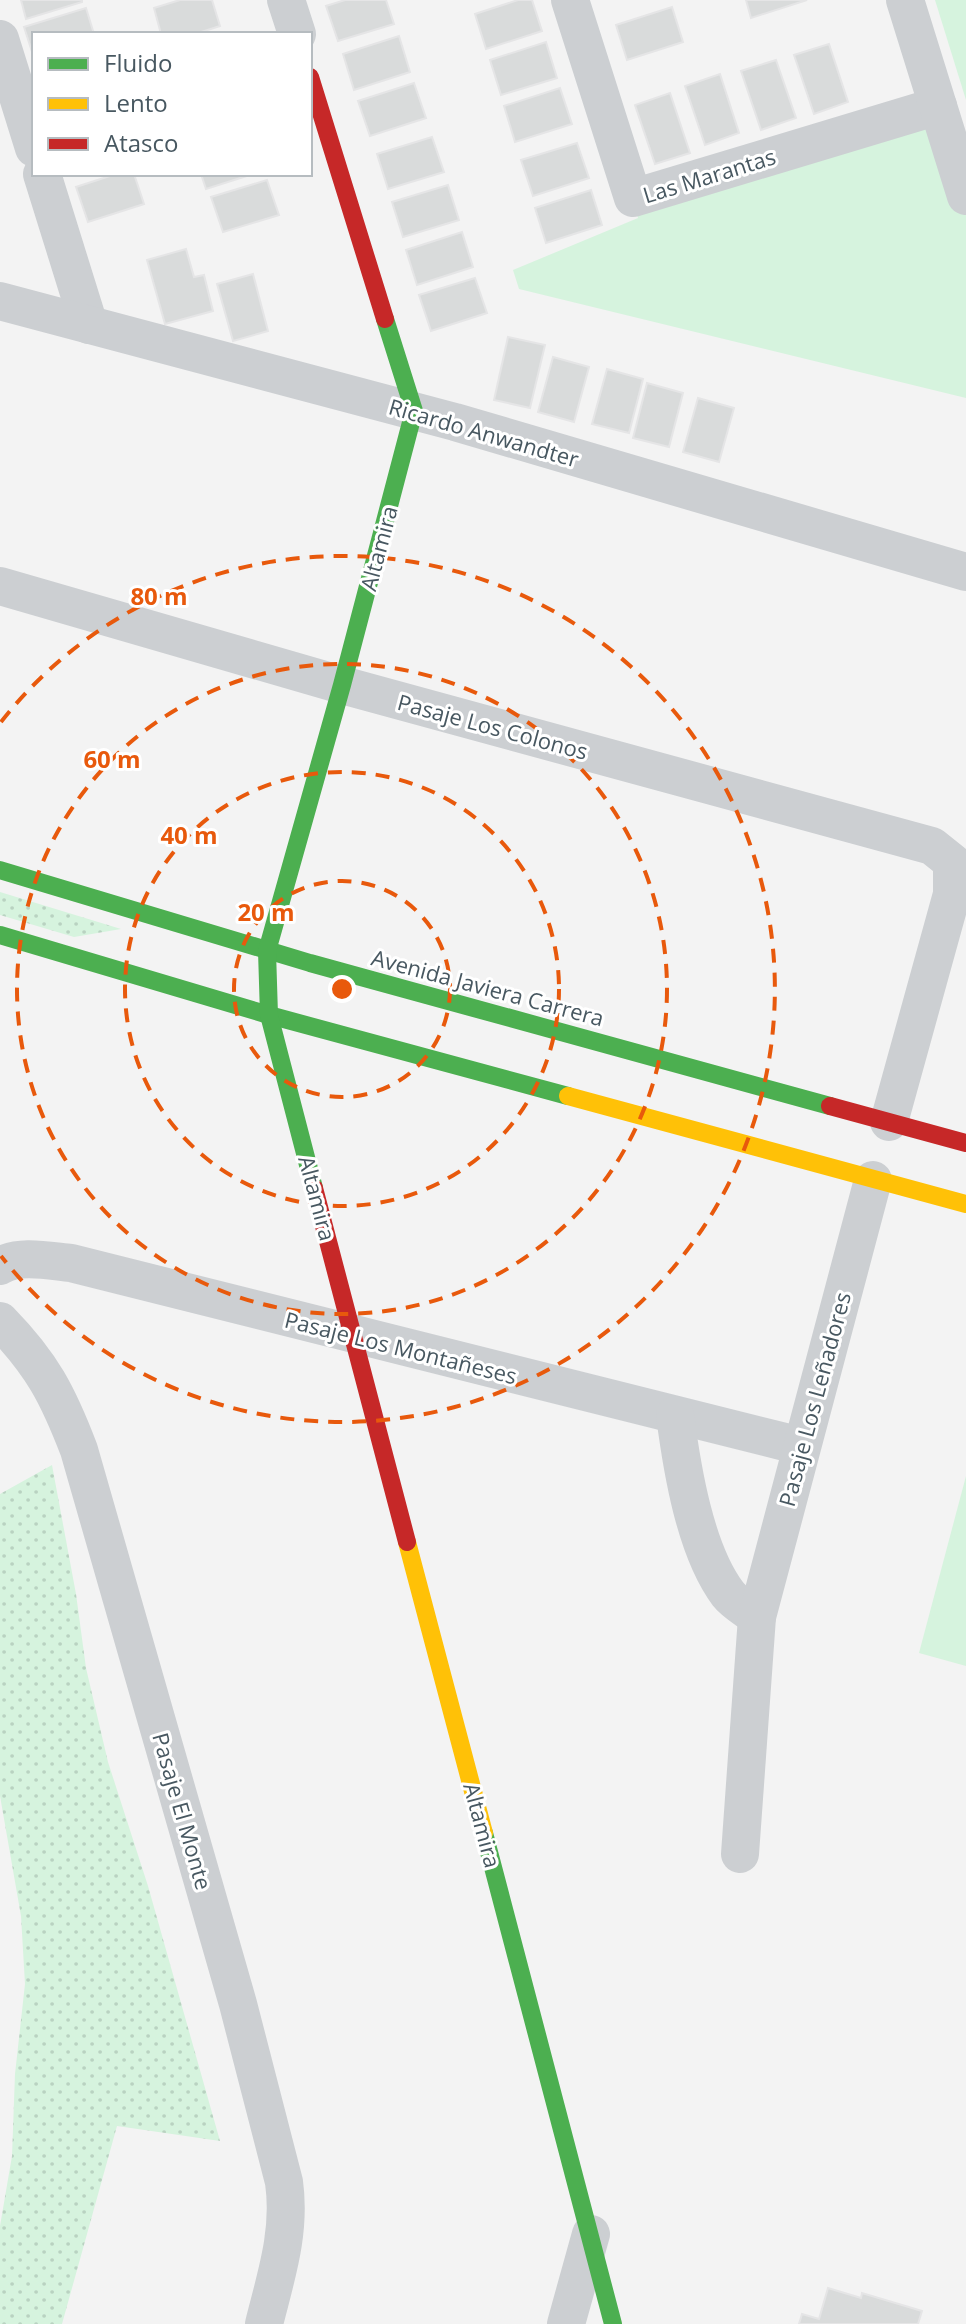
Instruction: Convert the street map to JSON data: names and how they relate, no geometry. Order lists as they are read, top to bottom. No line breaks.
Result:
{"streets":{"street":["Las Marantas","Ricardo Anwandter","Altamira","Pasaje Los Colonos","Avenida Javiera Carrera","Pasaje Los Montañeses","Pasaje Los Leñadores","Pasaje El Monte"]},"crossings":[["Ricardo Anwandter","Altamira"],["Altamira","Pasaje Los Colonos"],["Altamira","Avenida Javiera Carrera"],["Altamira","Pasaje Los Montañeses"],["Pasaje Los Colonos","Avenida Javiera Carrera"],["Pasaje Los Montañeses","Pasaje Los Leñadores"]],"legend":["Fluido","Lento","Atasco"],"rings":["80 m","60 m","40 m","20 m"]}
